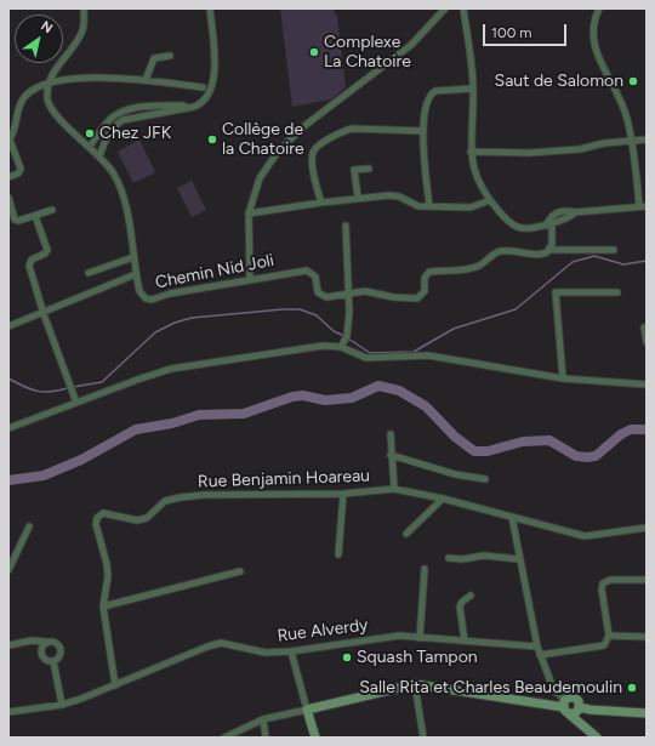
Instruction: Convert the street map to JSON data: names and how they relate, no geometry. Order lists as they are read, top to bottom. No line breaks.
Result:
{"streets":{"street":["Chemin Nid Joli","Rue Benjamin Hoareau","Rue Alverdy"]},"crossings":[["Rue Benjamin Hoareau","Rue Alverdy"]],"places":["Complexe La Chatoire","Saut de Salomon","Chez JFK","Collège de la Chatoire","Squash Tampon","Salle Rita et Charles Beaudemoulin"],"scale_bar":"100 m","north":"top right"}
